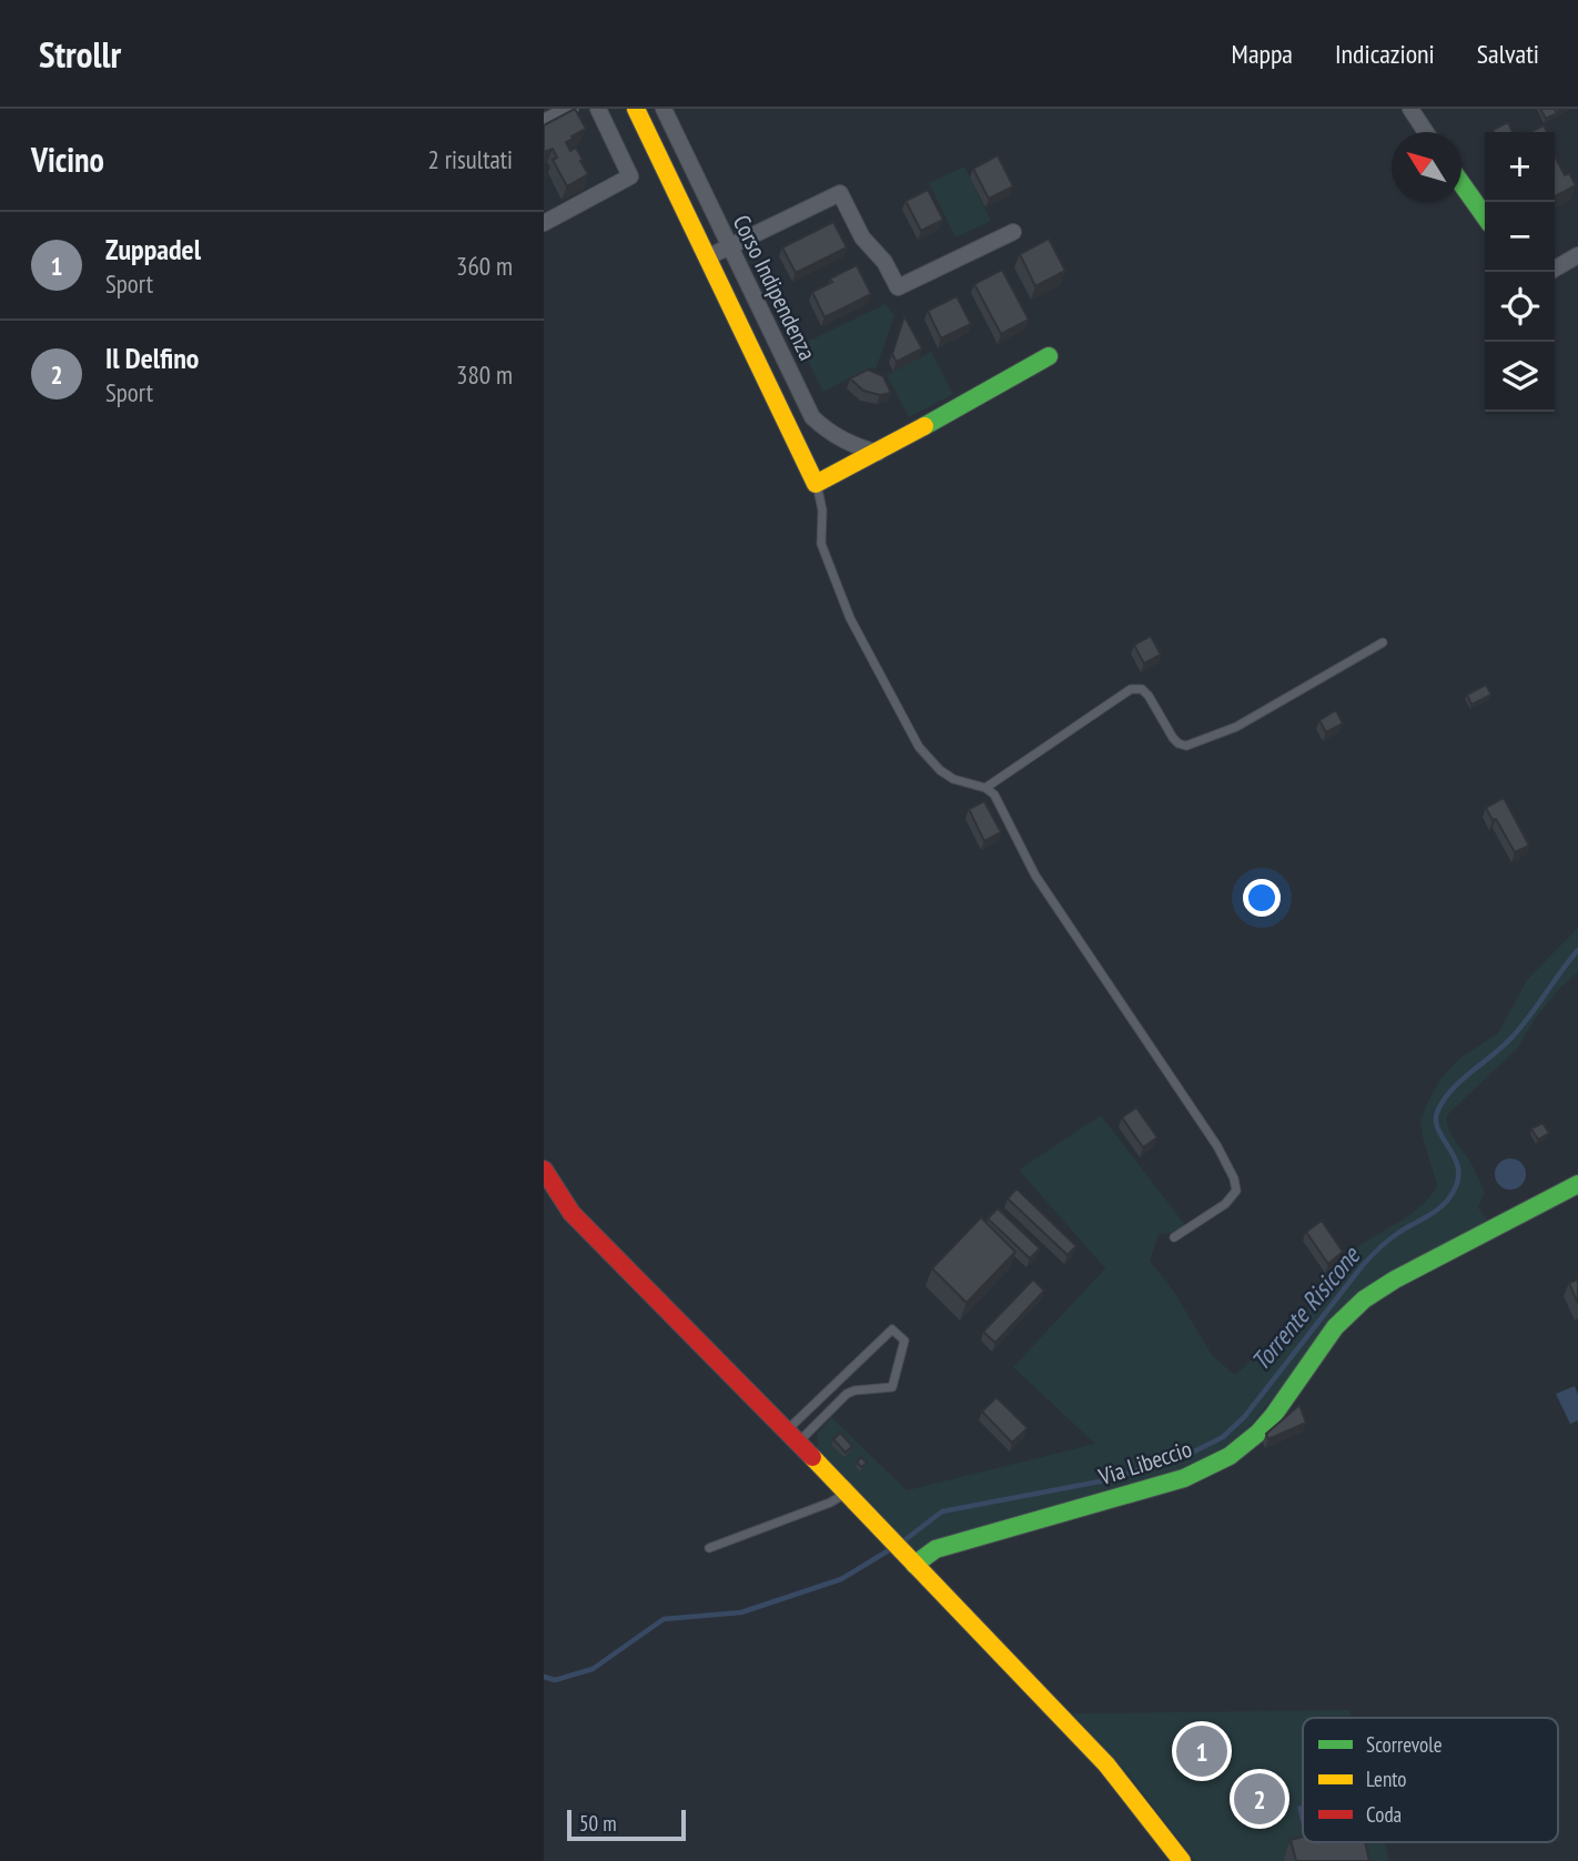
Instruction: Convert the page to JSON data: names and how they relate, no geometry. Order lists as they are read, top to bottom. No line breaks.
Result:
{"streets":{"street":["Corso Indipendenza","Via Libeccio"]},"water":["Torrente Risicone"],"legend":["Scorrevole","Lento","Coda"],"scale_bar":"50 m","north":"top left","page":{"header":"Strollr","nav":["Mappa","Indicazioni","Salvati"],"heading":["Vicino","2 risultati"],"map_buttons":["+","−"],"list":[{"mark":"1","name":"Zuppadel","note":"Sport","value":"360 m"},{"mark":"2","name":"Il Delfino","note":"Sport","value":"380 m"}],"pins":["1","2"],"scale":"50 m"}}
